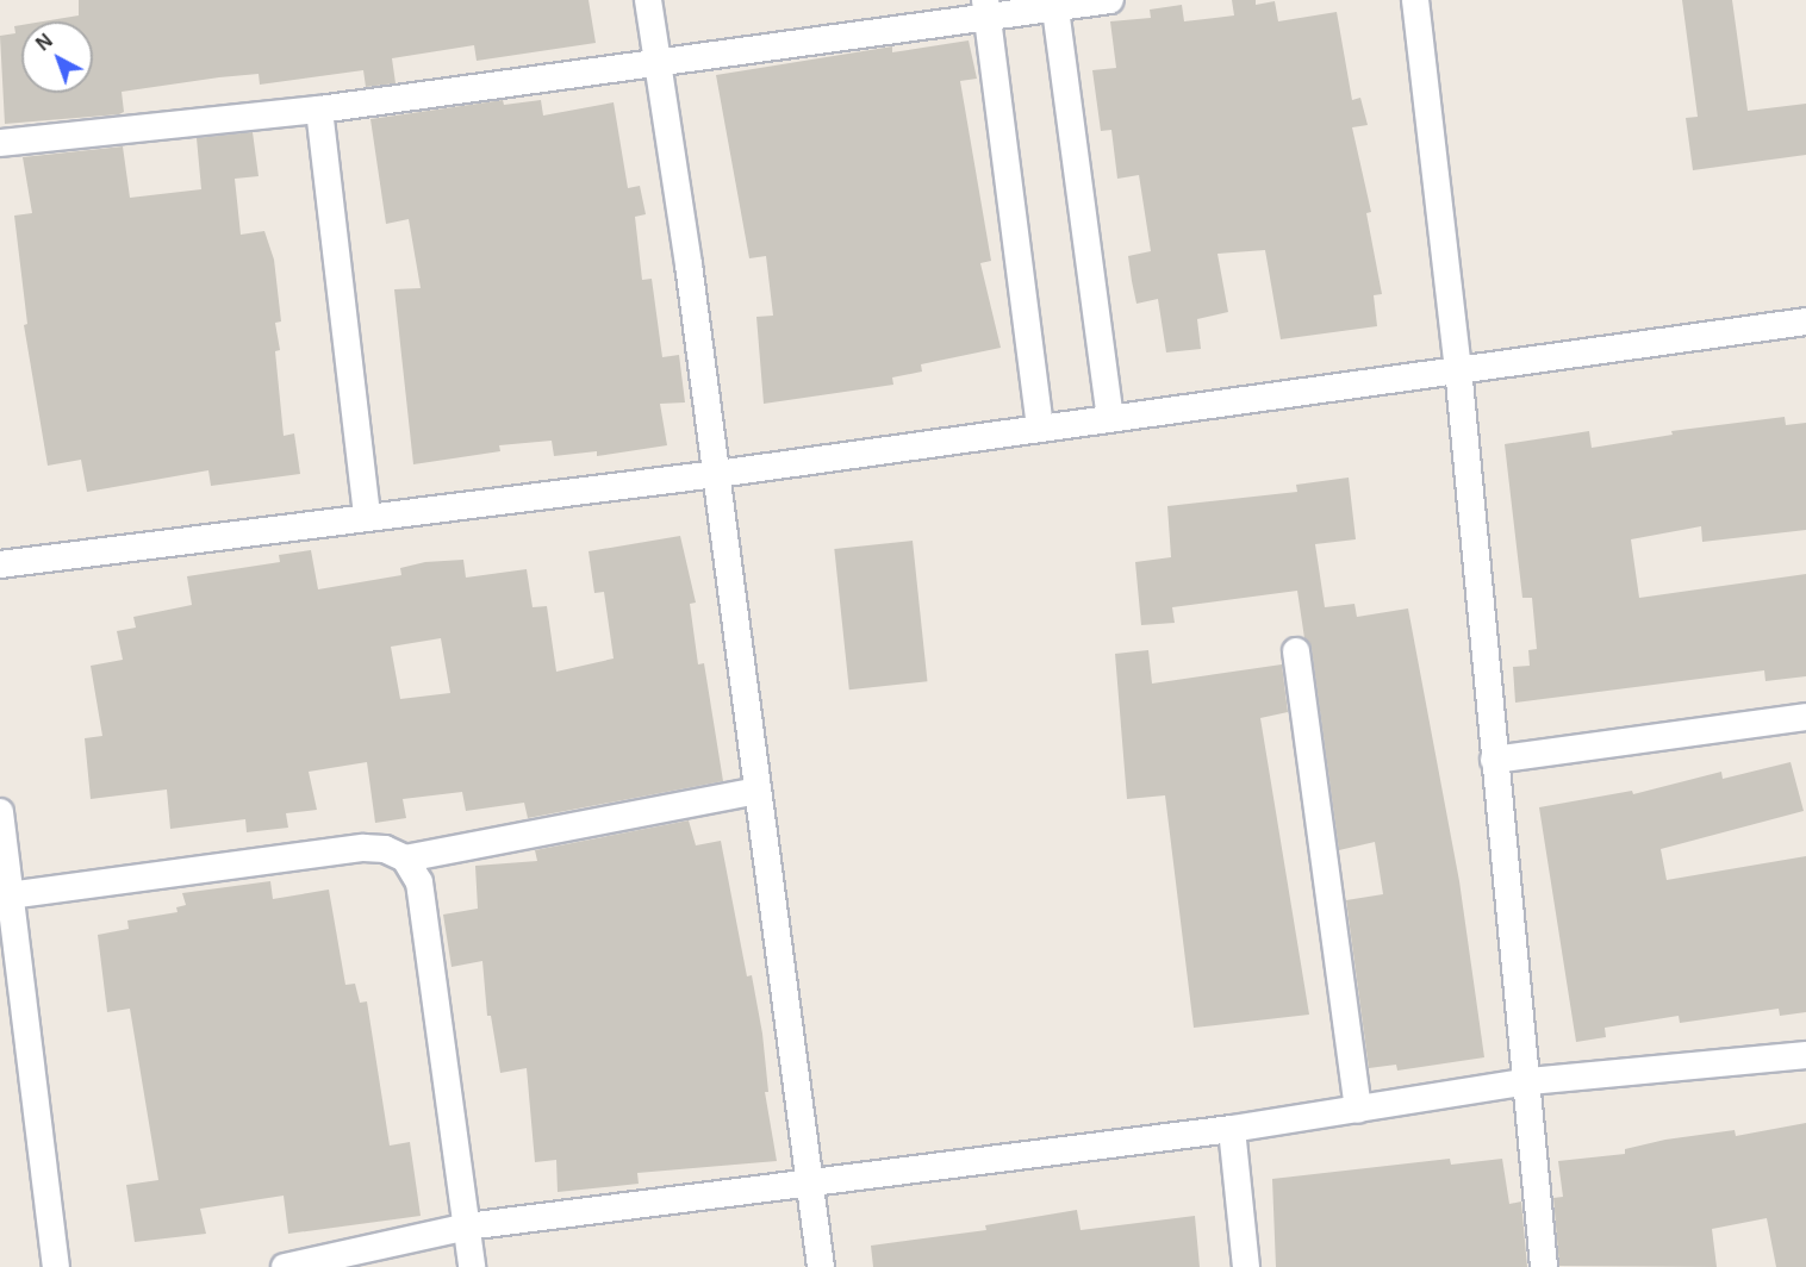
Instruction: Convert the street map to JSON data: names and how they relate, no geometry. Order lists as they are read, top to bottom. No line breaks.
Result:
{"north":"top left"}
